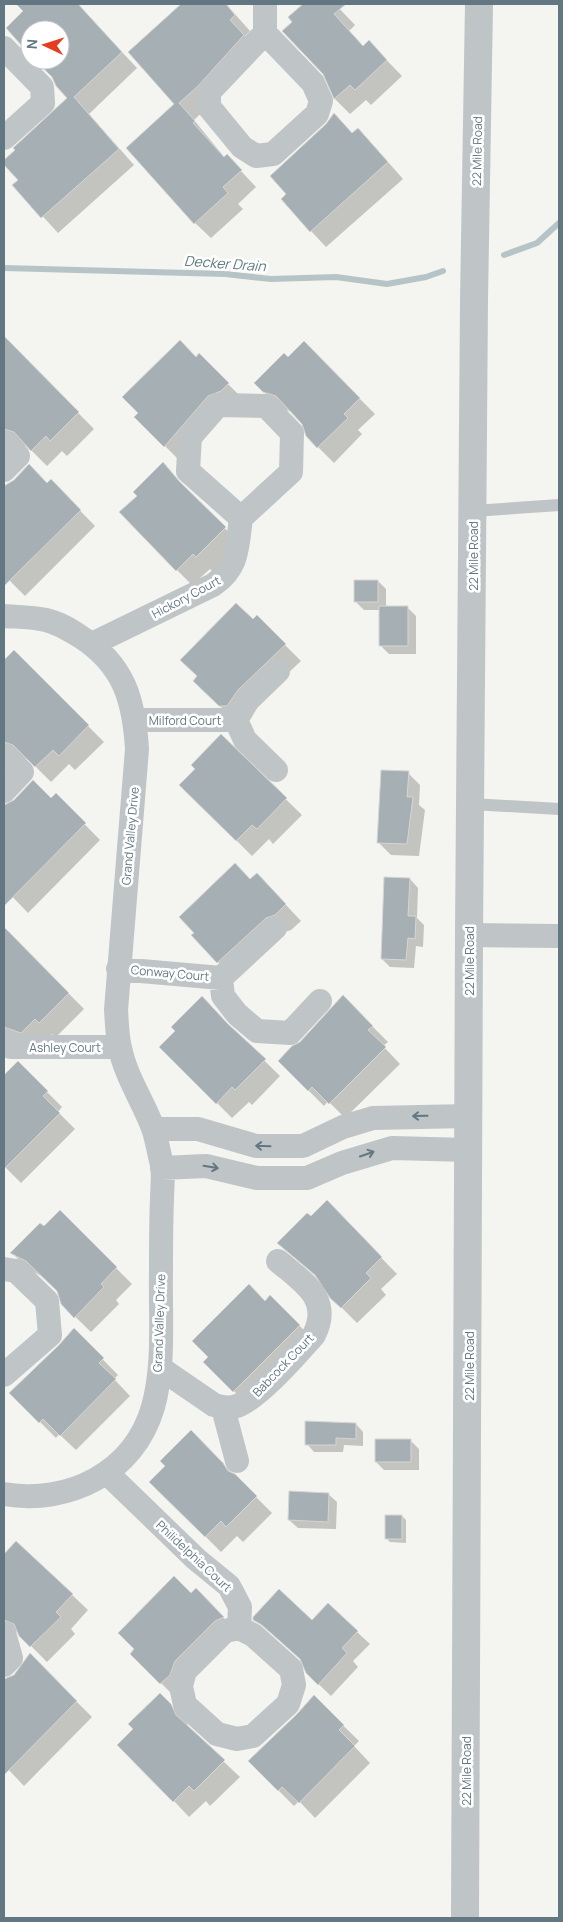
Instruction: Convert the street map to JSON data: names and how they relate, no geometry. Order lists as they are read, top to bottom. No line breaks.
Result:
{"streets":{"street":["22 Mile Road","Hickory Court","Milford Court","Grand Valley Drive","Conway Court","Ashley Court","Babcock Court","Philidelphia Court"]},"crossings":[["Hickory Court","Grand Valley Drive"],["Milford Court","Grand Valley Drive"],["Grand Valley Drive","Conway Court"],["Grand Valley Drive","Ashley Court"],["Grand Valley Drive","Philidelphia Court"]],"water":["Decker Drain"],"north":"left"}
